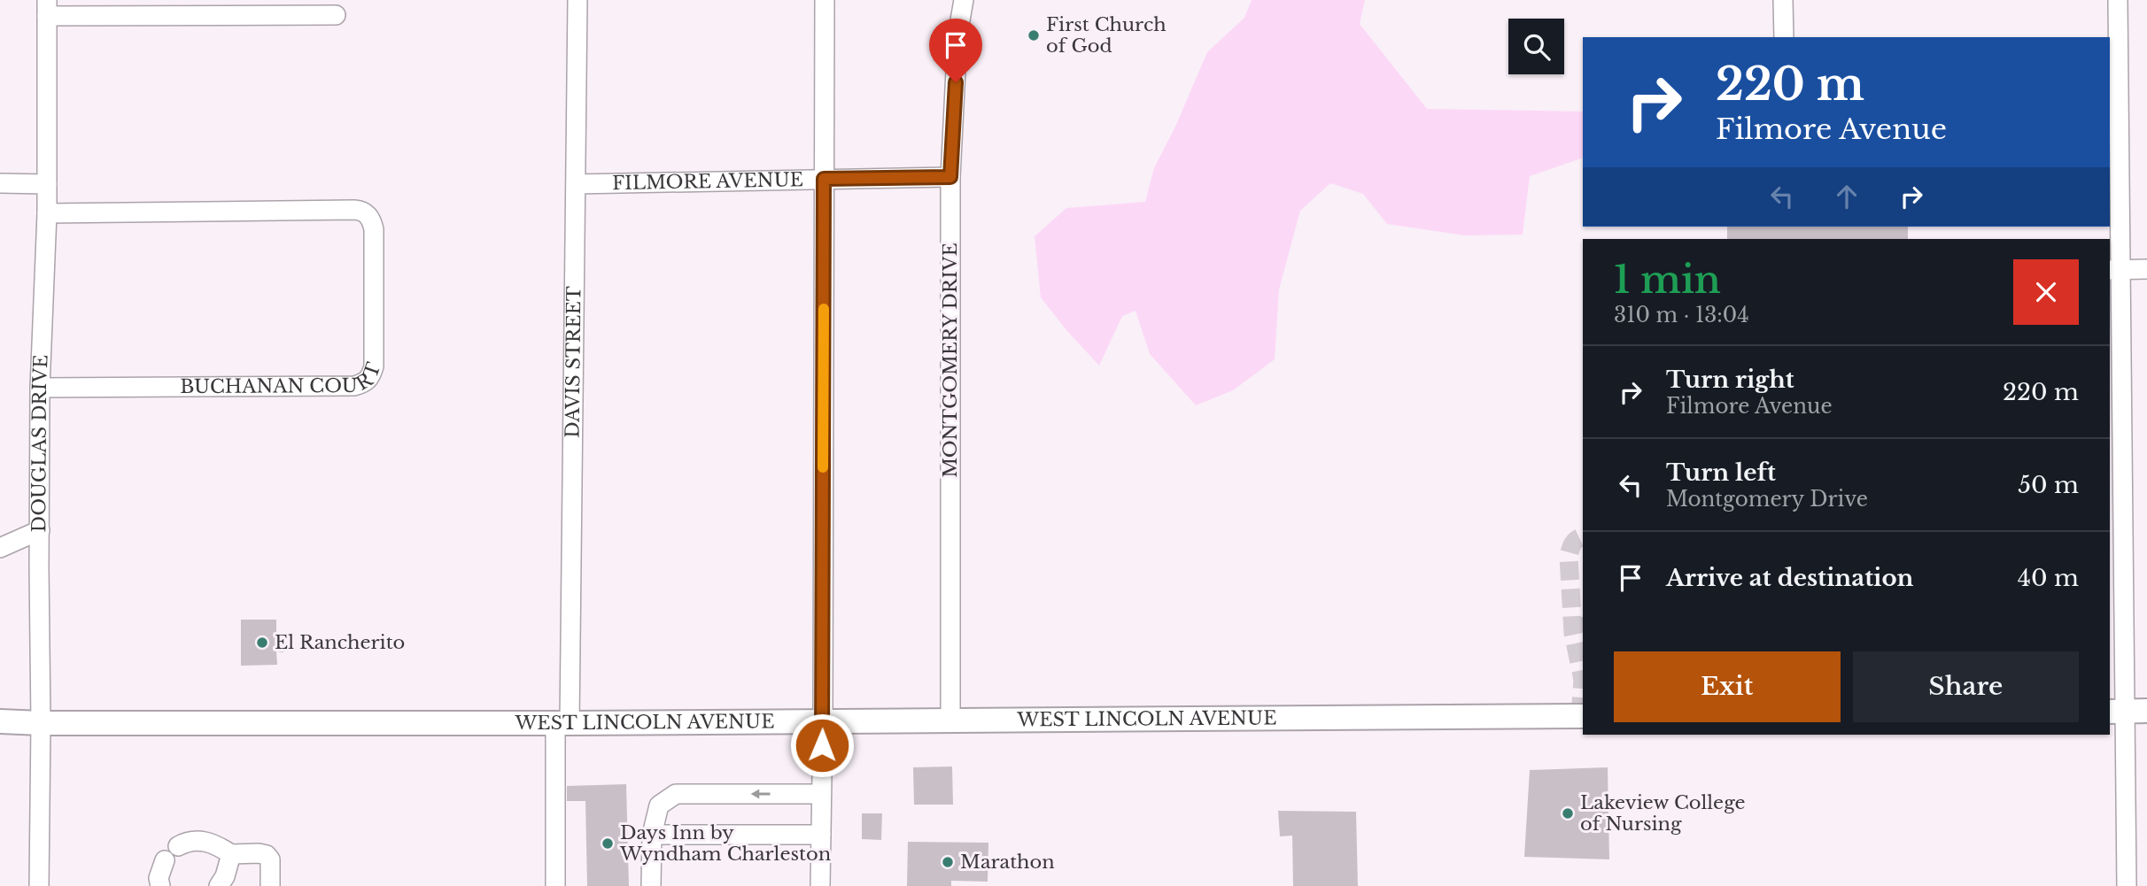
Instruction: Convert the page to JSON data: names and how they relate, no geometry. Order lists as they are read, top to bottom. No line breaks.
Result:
{"streets":{"main road":["WEST LINCOLN AVENUE"],"street":["FILMORE AVENUE","MONTGOMERY DRIVE","DAVIS STREET","BUCHANAN COURT","DOUGLAS DRIVE"]},"crossings":[["FILMORE AVENUE","MONTGOMERY DRIVE"],["FILMORE AVENUE","DAVIS STREET"],["MONTGOMERY DRIVE","WEST LINCOLN AVENUE"],["DAVIS STREET","WEST LINCOLN AVENUE"],["BUCHANAN COURT","DOUGLAS DRIVE"],["DOUGLAS DRIVE","WEST LINCOLN AVENUE"]],"places":["First Church of God","El Rancherito","Lakeview College of Nursing","Days Inn by Wyndham Charleston","Marathon"],"page":{"turn":["220 m","Filmore Avenue"],"heading":["1 min","310 m · 13:04"],"list":[{"name":"Turn right","note":"Filmore Avenue","value":"220 m"},{"name":"Turn left","note":"Montgomery Drive","value":"50 m"},{"name":"Arrive at destination","value":"40 m"}],"buttons":["Exit","Share"]}}
